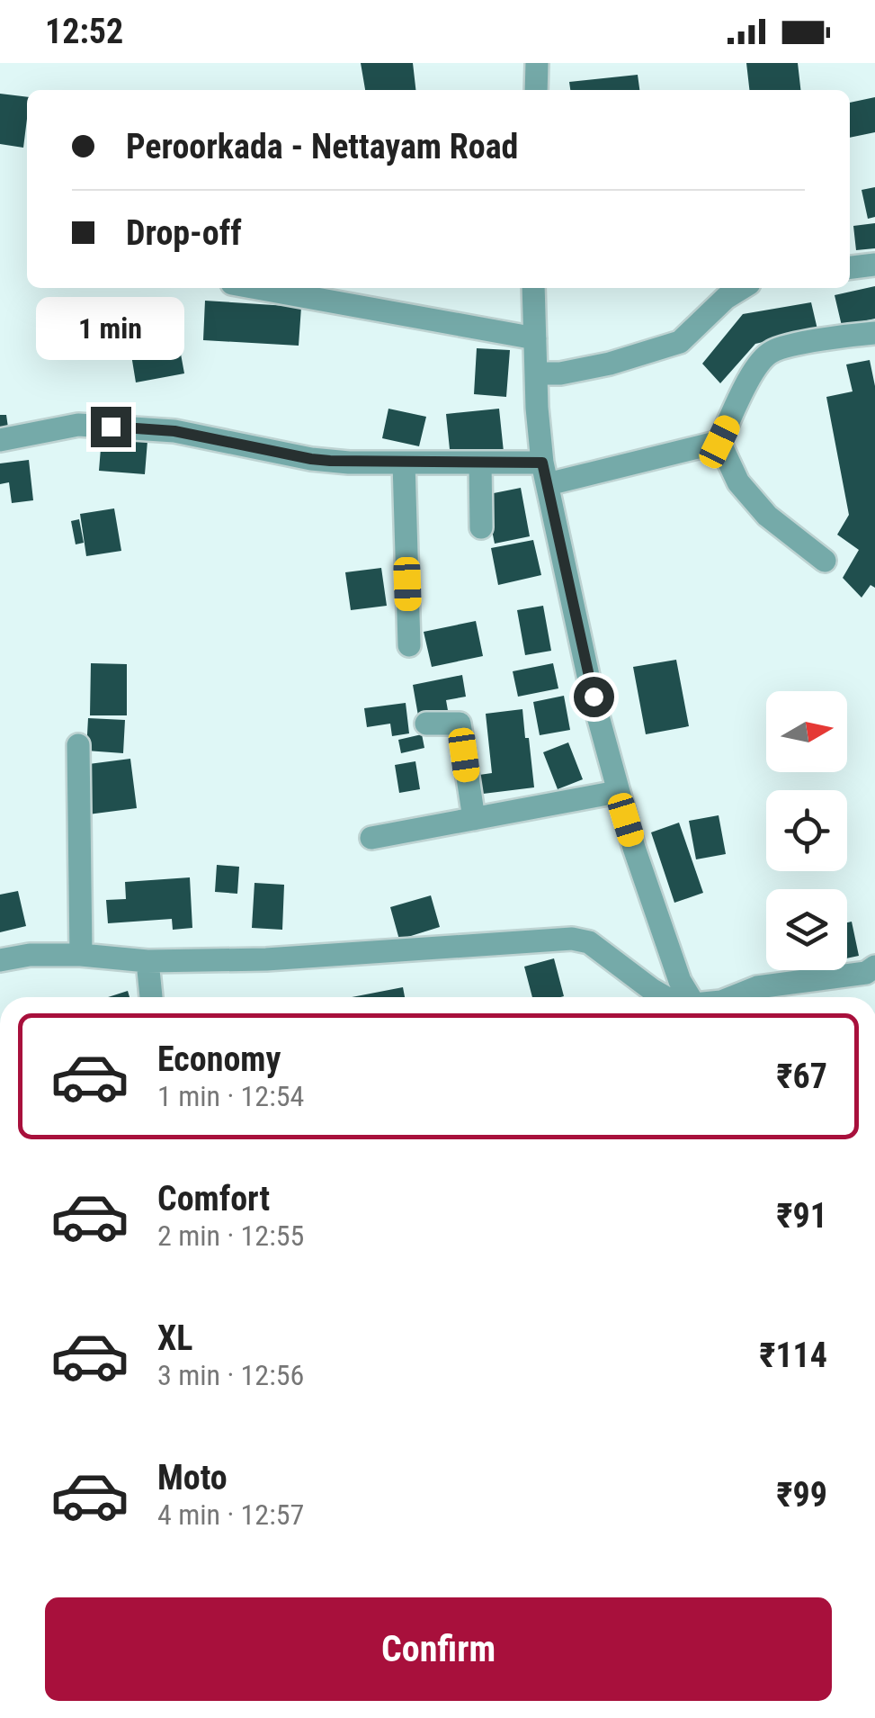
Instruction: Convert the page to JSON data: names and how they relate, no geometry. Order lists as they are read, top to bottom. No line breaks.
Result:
{"north":"right","page":{"status":"12:52","banner":["Peroorkada - Nettayam Road","Drop-off"],"bubble":"1 min","list":[{"name":"Economy","note":"1 min · 12:54","value":"₹67"},{"name":"Comfort","note":"2 min · 12:55","value":"₹91"},{"name":"XL","note":"3 min · 12:56","value":"₹114"},{"name":"Moto","note":"4 min · 12:57","value":"₹99"}],"buttons":"Confirm"}}
